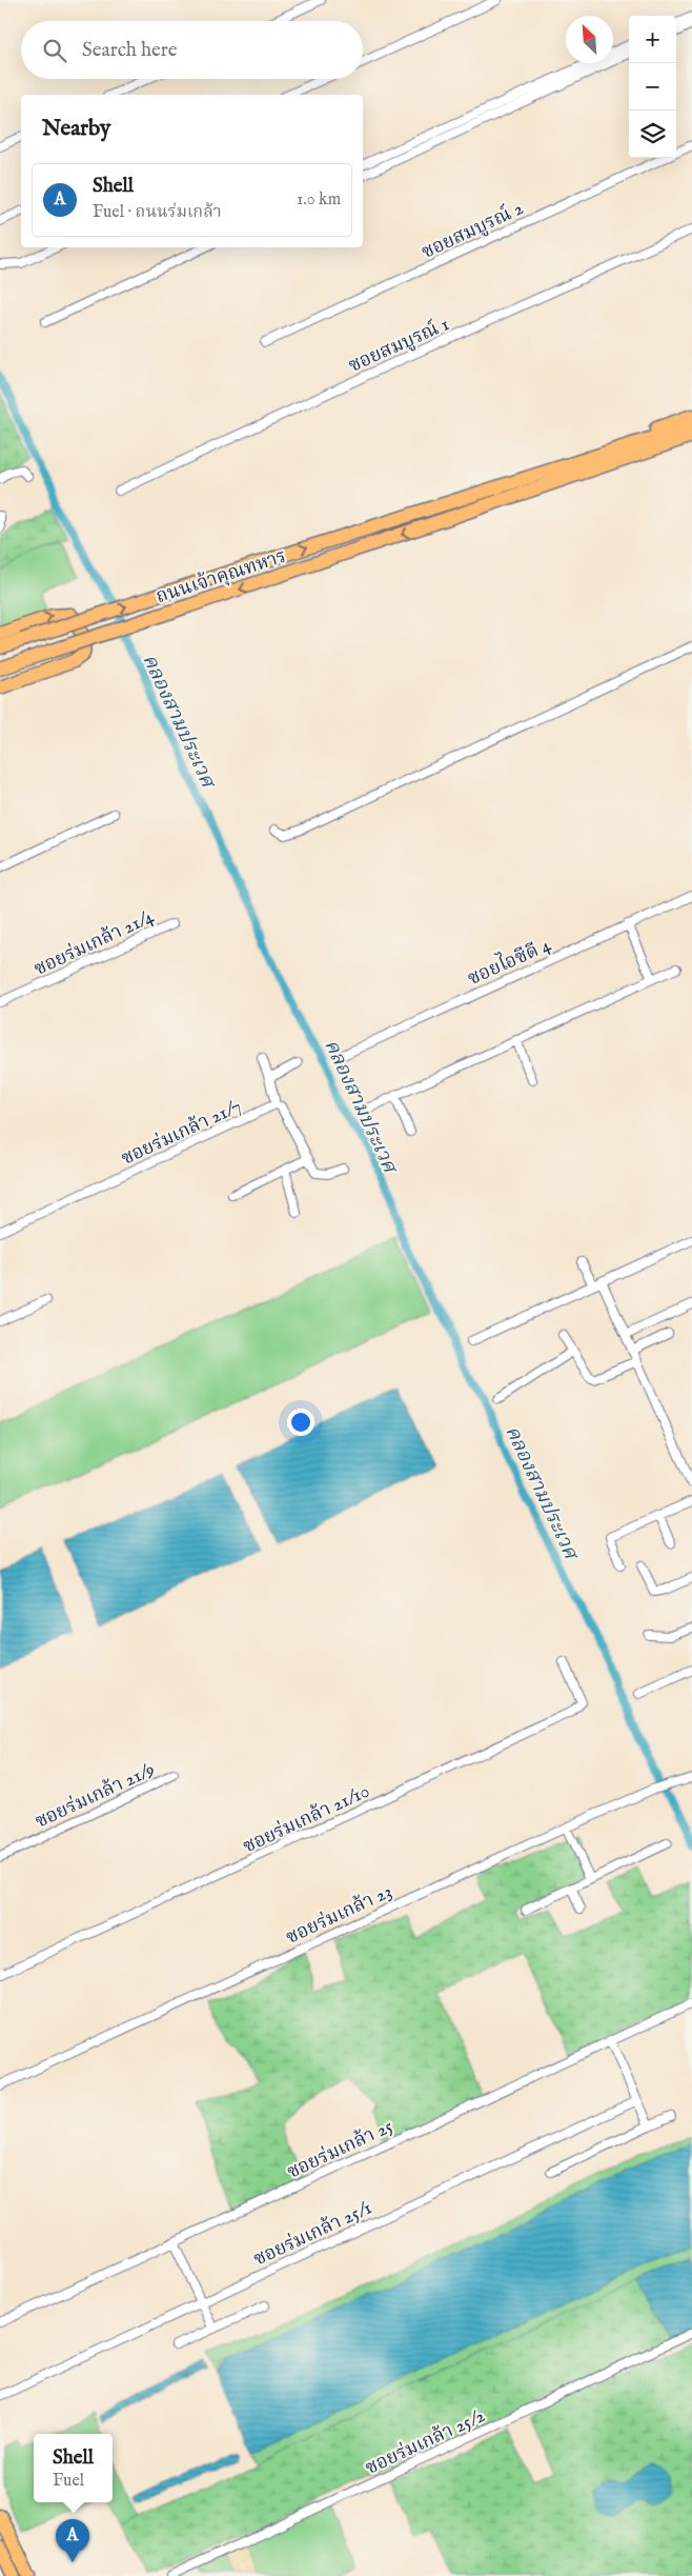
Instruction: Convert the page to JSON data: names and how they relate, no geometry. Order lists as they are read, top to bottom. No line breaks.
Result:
{"streets":{"main road":["ถนนเจ้าคุณทหาร"],"street":["ซอยสมบูรณ์ 2","ซอยสมบูรณ์ 1","ซอยร่มเกล้า 21/4","ซอยไอซีดี 4","ซอยร่มเกล้า 21/7","ซอยร่มเกล้า 21/9","ซอยร่มเกล้า 21/10","ซอยร่มเกล้า 23","ซอยร่มเกล้า 25","ซอยร่มเกล้า 25/1","ซอยร่มเกล้า 25/2"]},"water":["คลองสามประเวศ"],"north":"top left","page":{"map_buttons":["+","−"],"search":"Search here","heading":"Nearby","list":[{"mark":"A","name":"Shell","note":"Fuel · ถนนร่มเกล้า","value":"1.0 km"}],"popup":["Shell","Fuel"],"pins":"A"}}
